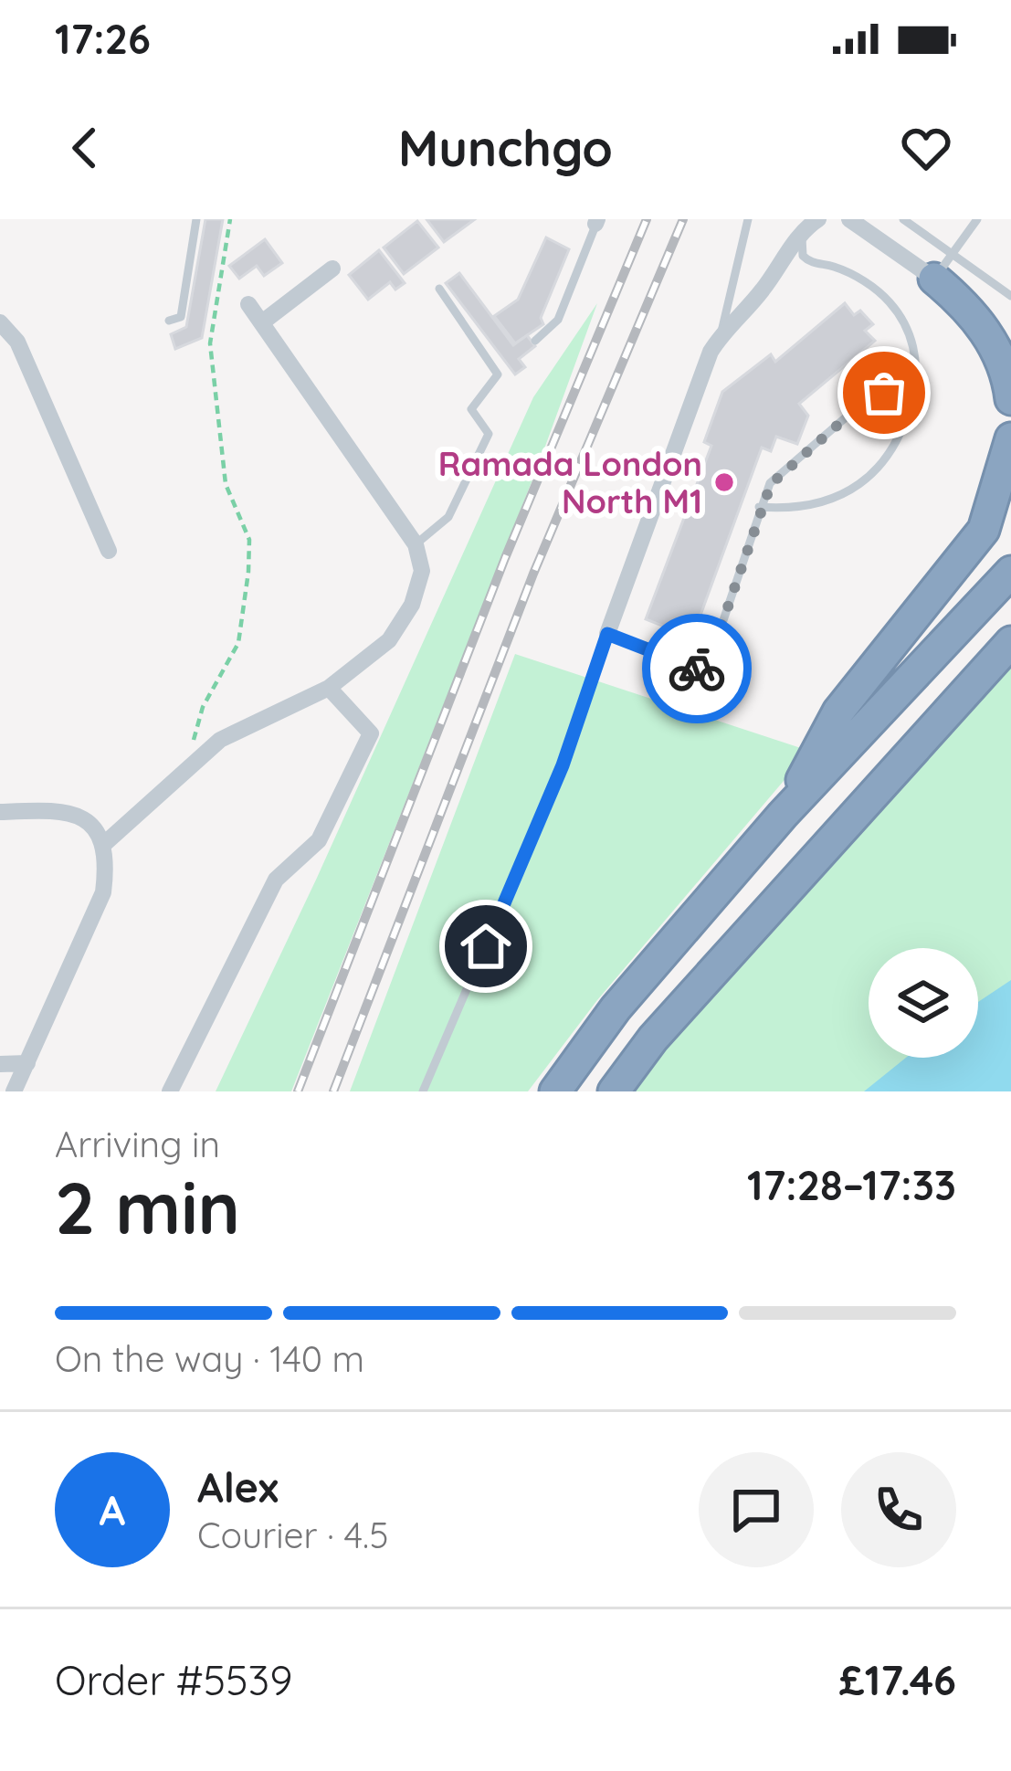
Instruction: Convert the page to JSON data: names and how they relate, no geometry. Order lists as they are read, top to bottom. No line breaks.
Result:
{"places":["Ramada London North M1"],"page":{"status":"17:26","header":"Munchgo","heading":["2 min","Arriving in","17:28–17:33"],"panel":["Alex","Courier · 4.5","Order #5539","£17.46"],"bar":"On the way · 140 m","round":"A"}}
